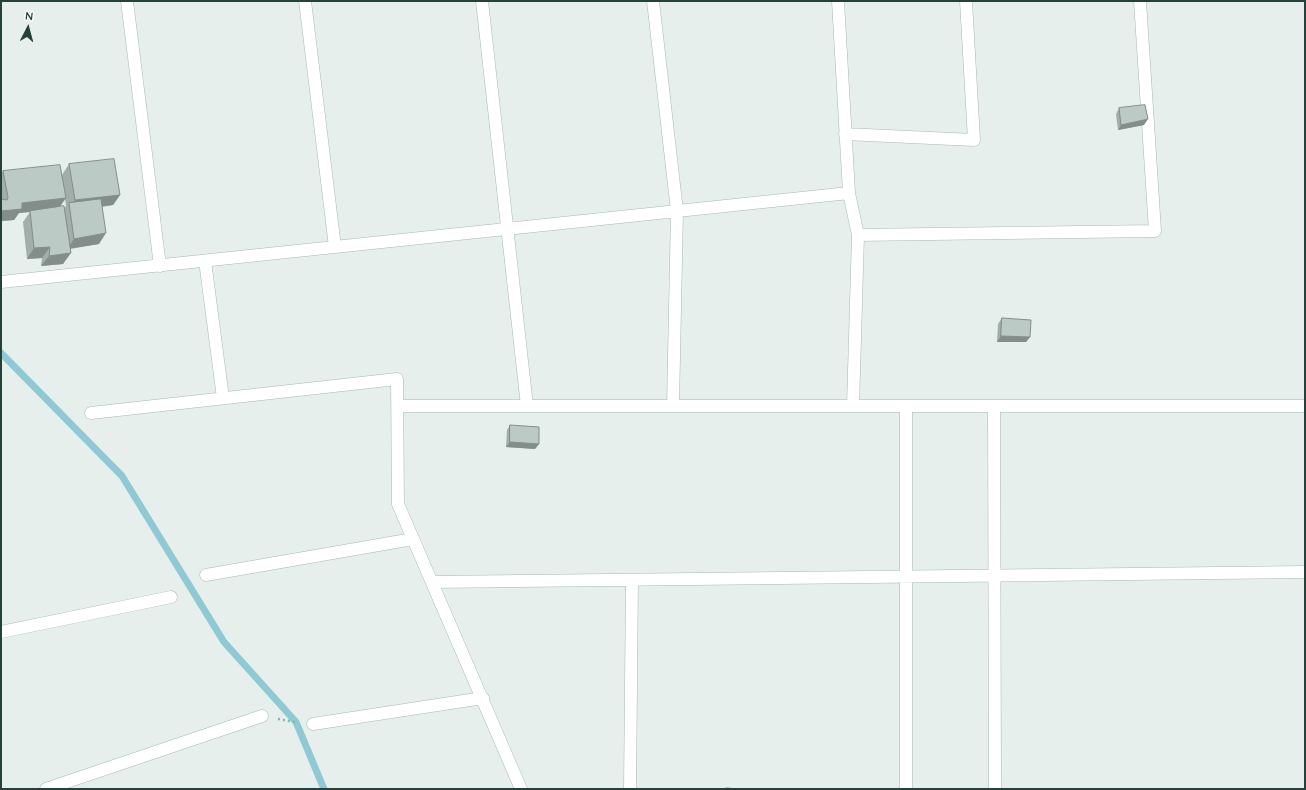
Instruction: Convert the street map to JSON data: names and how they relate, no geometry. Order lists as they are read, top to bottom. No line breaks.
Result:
{"north":"top"}
